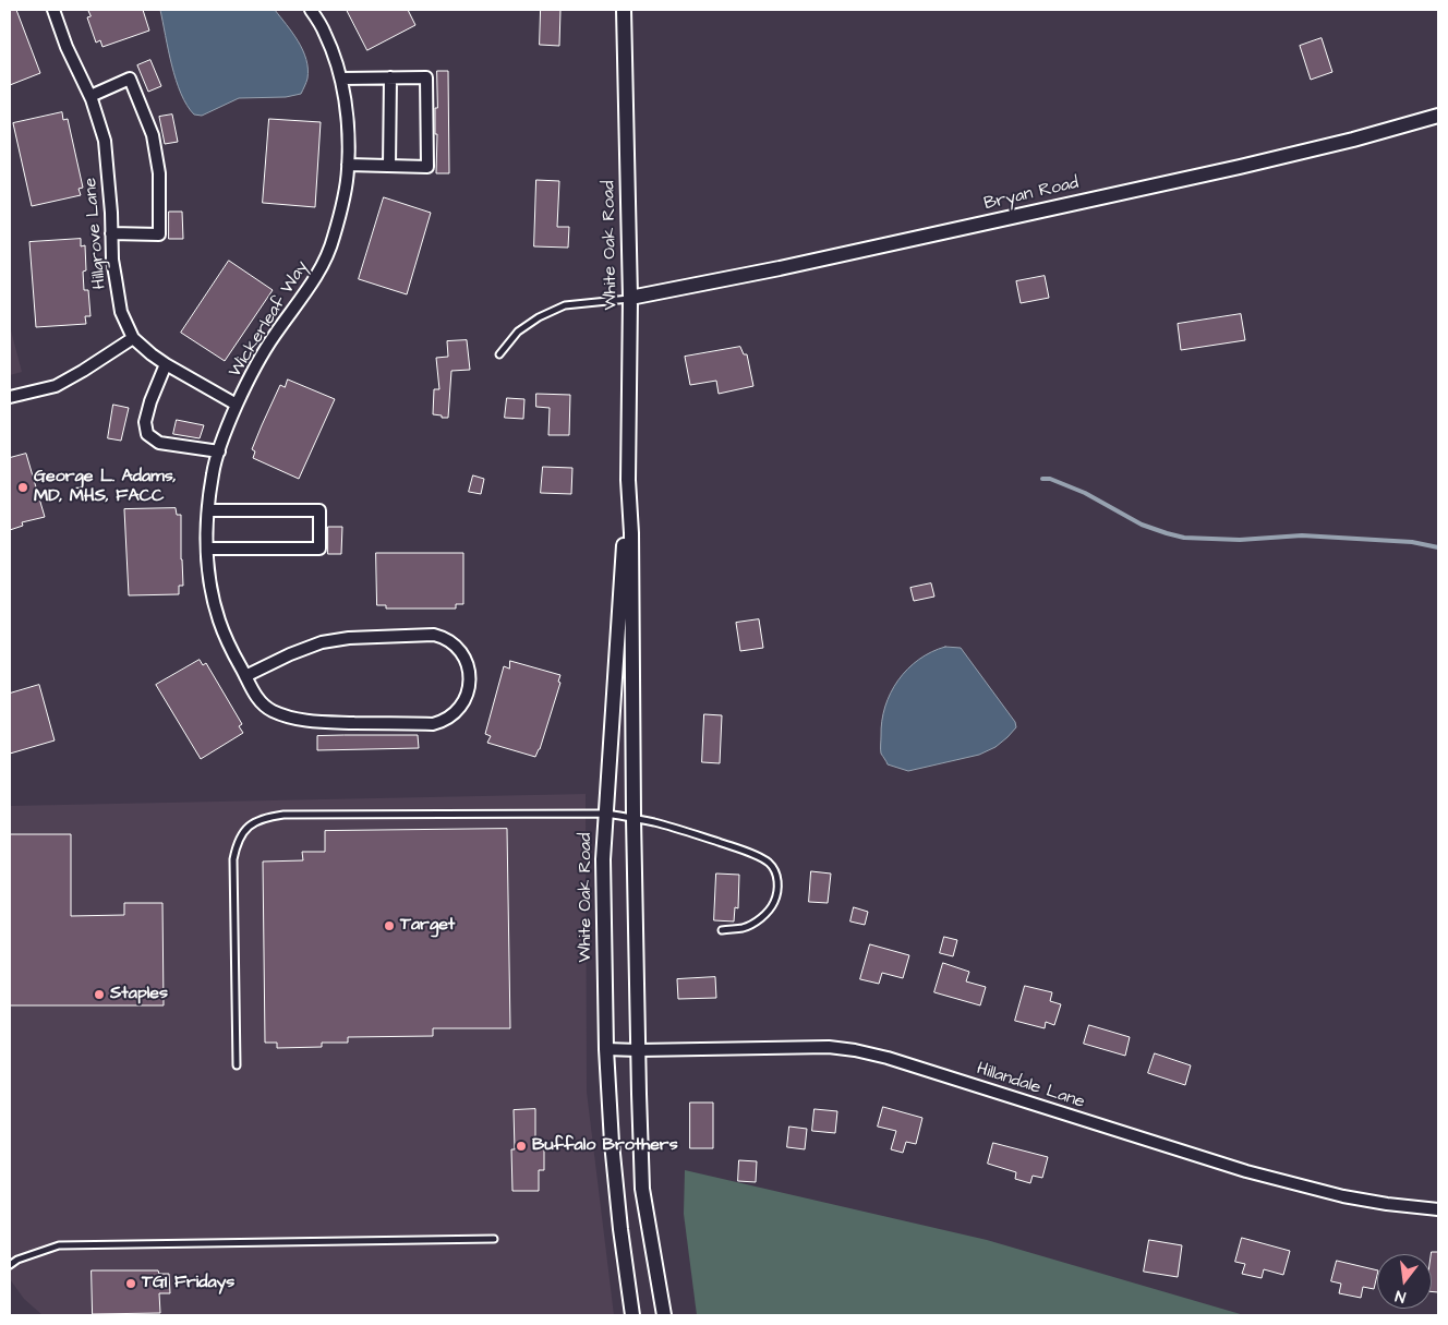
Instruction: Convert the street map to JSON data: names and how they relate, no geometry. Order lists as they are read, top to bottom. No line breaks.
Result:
{"streets":{"street":["Bryan Road","Hillgrove Lane","White Oak Road","Wickerleaf Way","Hillandale Lane"]},"crossings":[["Bryan Road","White Oak Road"],["Hillgrove Lane","Wickerleaf Way"],["White Oak Road","Hillandale Lane"]],"places":["George L. Adams, MD, MHS, FACC","Target","Staples","Buffalo Brothers","TGI Fridays"],"north":"bottom"}
